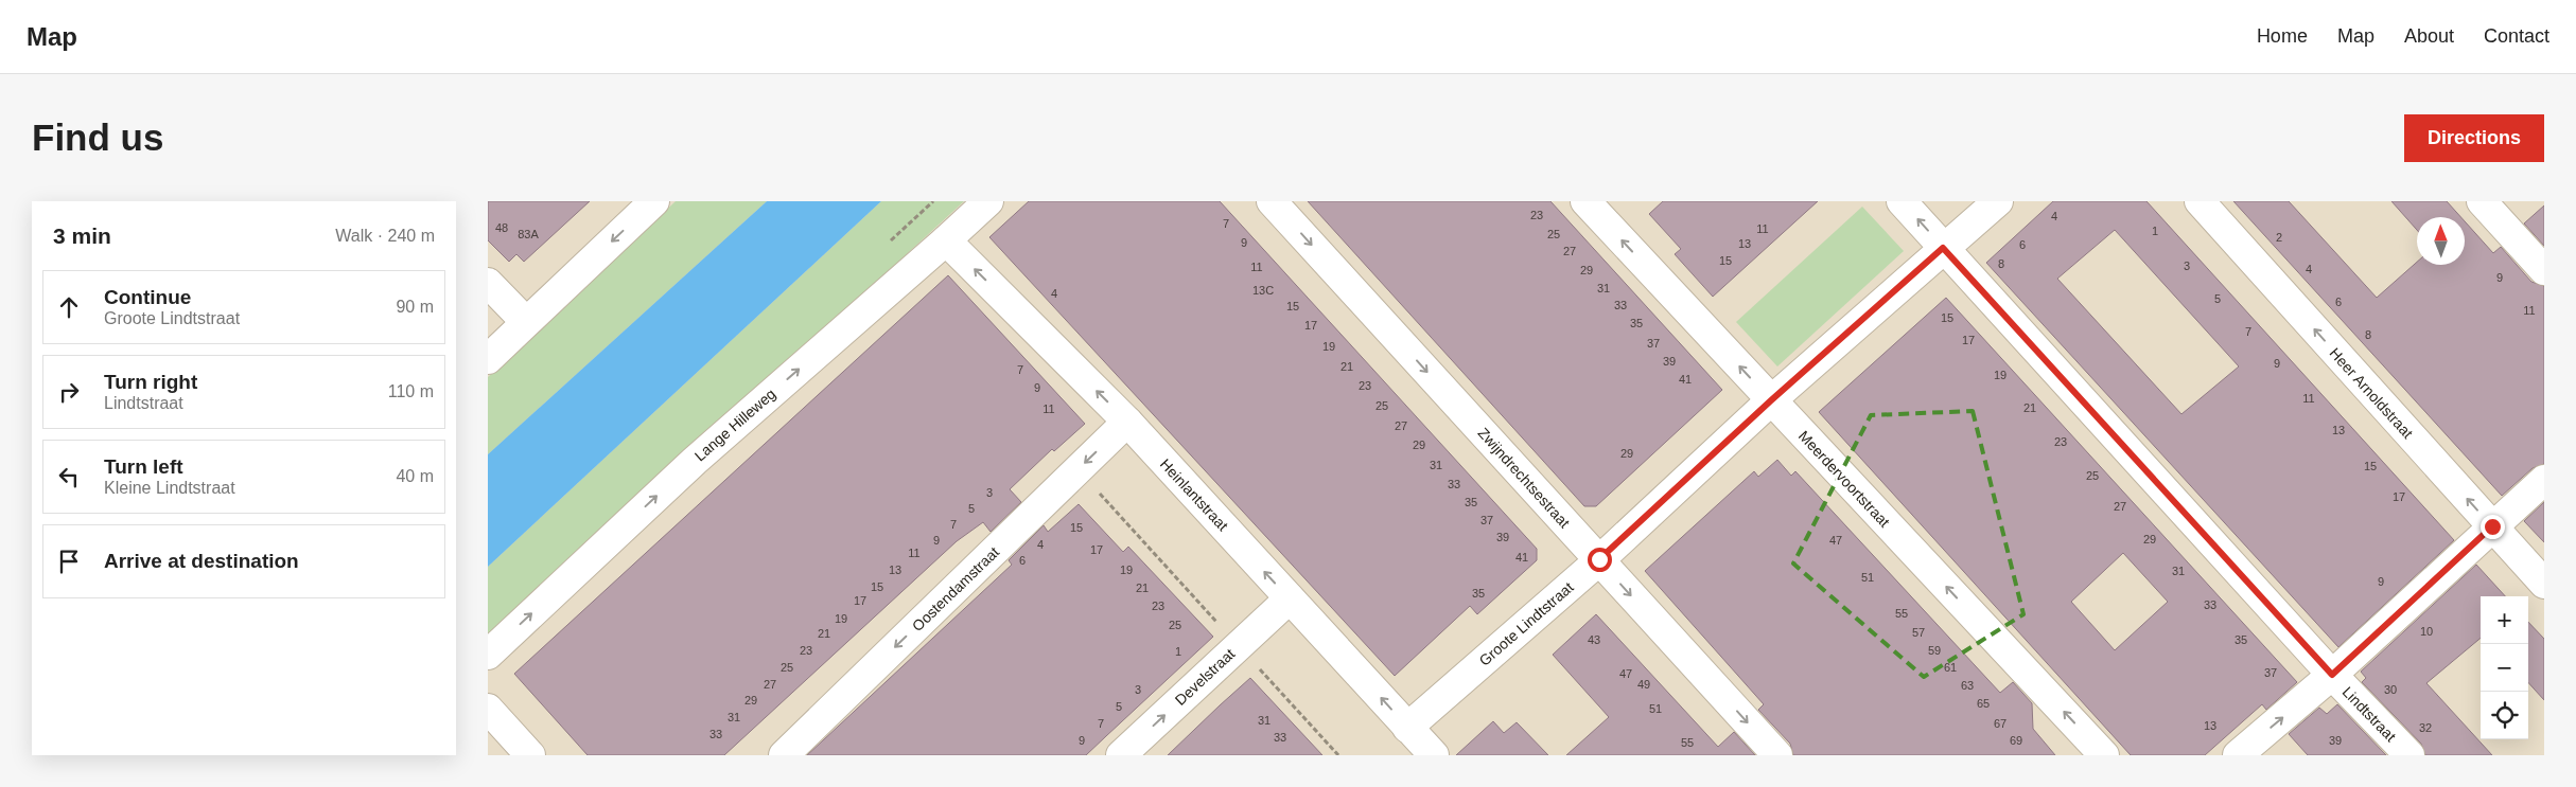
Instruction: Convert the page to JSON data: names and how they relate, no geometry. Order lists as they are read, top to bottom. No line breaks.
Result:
{"streets":{"street":["Heer Arnoldstraat","Lange Hilleweg","Zwijndrechtsestraat","Meerdervoortstraat","Heinlantstraat","Oostendamstraat","Groote Lindtstraat","Develstraat","Lindtstraat"]},"crossings":[["Lange Hilleweg","Heinlantstraat"],["Zwijndrechtsestraat","Groote Lindtstraat"],["Meerdervoortstraat","Groote Lindtstraat"],["Heinlantstraat","Oostendamstraat"],["Heinlantstraat","Groote Lindtstraat"],["Heinlantstraat","Develstraat"],["Groote Lindtstraat","Lindtstraat"]],"one_way":["Heer Arnoldstraat","Zwijndrechtsestraat","Meerdervoortstraat","Heinlantstraat","Oostendamstraat","Develstraat"],"house_numbers":["23","4","7","48","11","1","83A","25","2","9","13","6","27","15","8","3","11","4","29","9","31","13C","4","5","6","33","15","11","15","35","17","7","8","17","37","19","39","9","21","7","19","41","23","9","11","25","21","11","27","13","23","29","29","31","15","25","33","3","17","35","27","5","37","7","15","39","29","9","47","4","17","11","41","6","13","19","31","51","9","15","21","35","17","33","23","55","19","25","10","57","21","43","35","23","59","1","25","61","37","47","27","49","63","3","30","29","65","5","51","31","31","7","67","13","32","33","33","9","69","39","55"],"north":"top","page":{"header":"Map","nav":["Home","Map","About","Contact"],"buttons":"Directions","title":"Find us","heading":["3 min","Walk · 240 m"],"list":[["Continue","Groote Lindtstraat","90 m"],["Turn right","Lindtstraat","110 m"],["Turn left","Kleine Lindtstraat","40 m"],"Arrive at destination"],"map_buttons":["+","−"]}}
